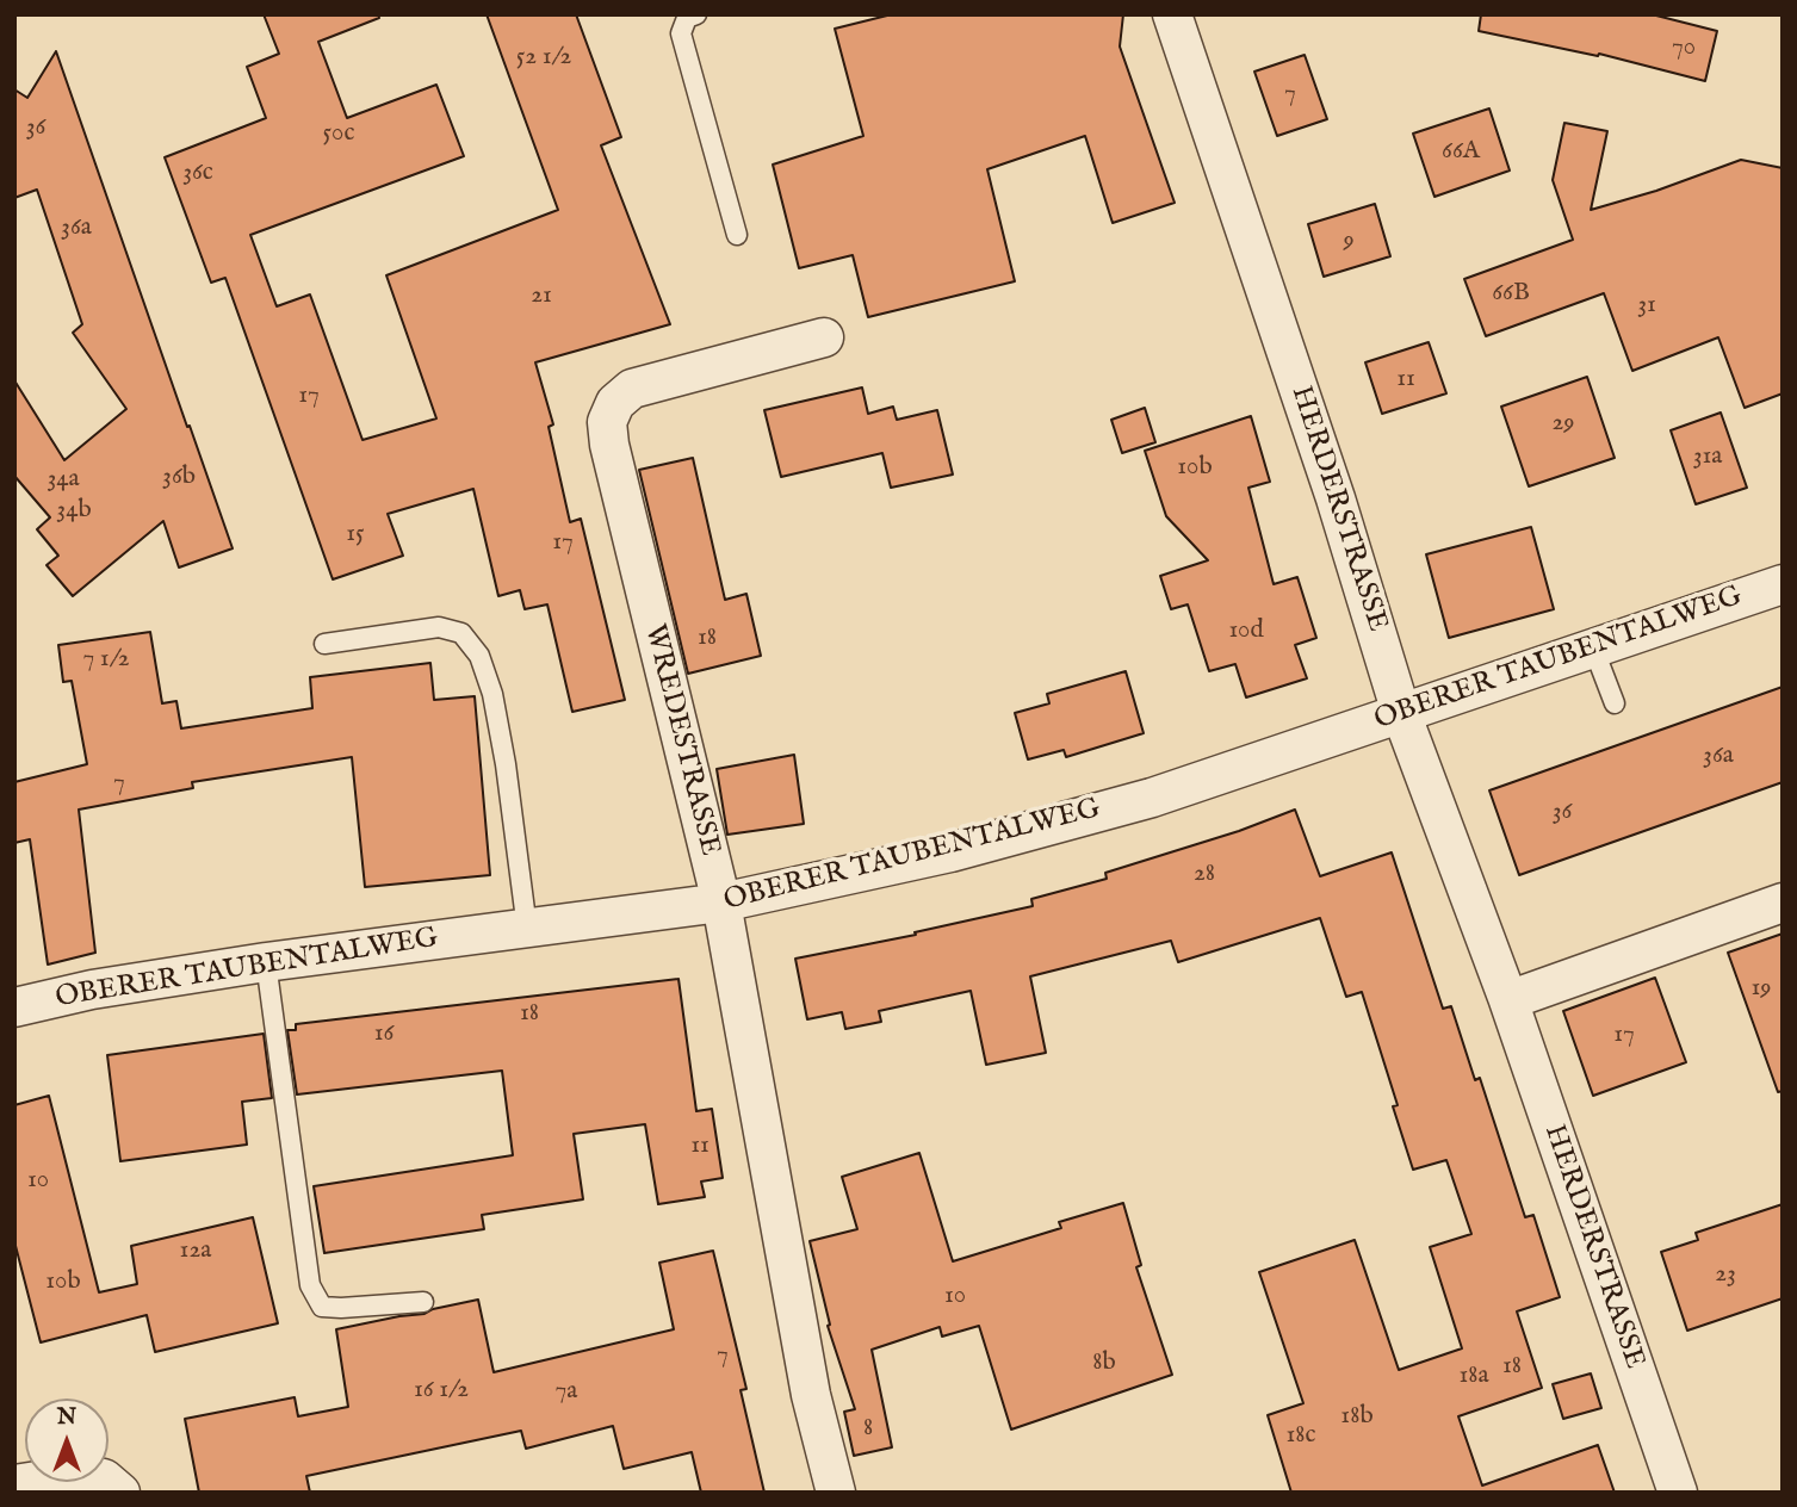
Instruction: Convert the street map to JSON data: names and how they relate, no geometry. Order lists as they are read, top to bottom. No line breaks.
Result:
{"streets":{"street":["HERDERSTRASSE","OBERER TAUBENTALWEG","WREDESTRASSE"]},"crossings":[["HERDERSTRASSE","OBERER TAUBENTALWEG"],["OBERER TAUBENTALWEG","WREDESTRASSE"]],"house_numbers":["70","52 1/2","7","36","50c","66A","36c","36a","9","66B","21","31","11","17","29","31a","10b","36b","34a","34b","15","17","10d","18","7 1/2","36a","7","36","28","19","18","16","17","11","10","12a","23","10b","10","7","8b","18","18a","16 1/2","7a","18b","8","18c"],"north":"top"}
